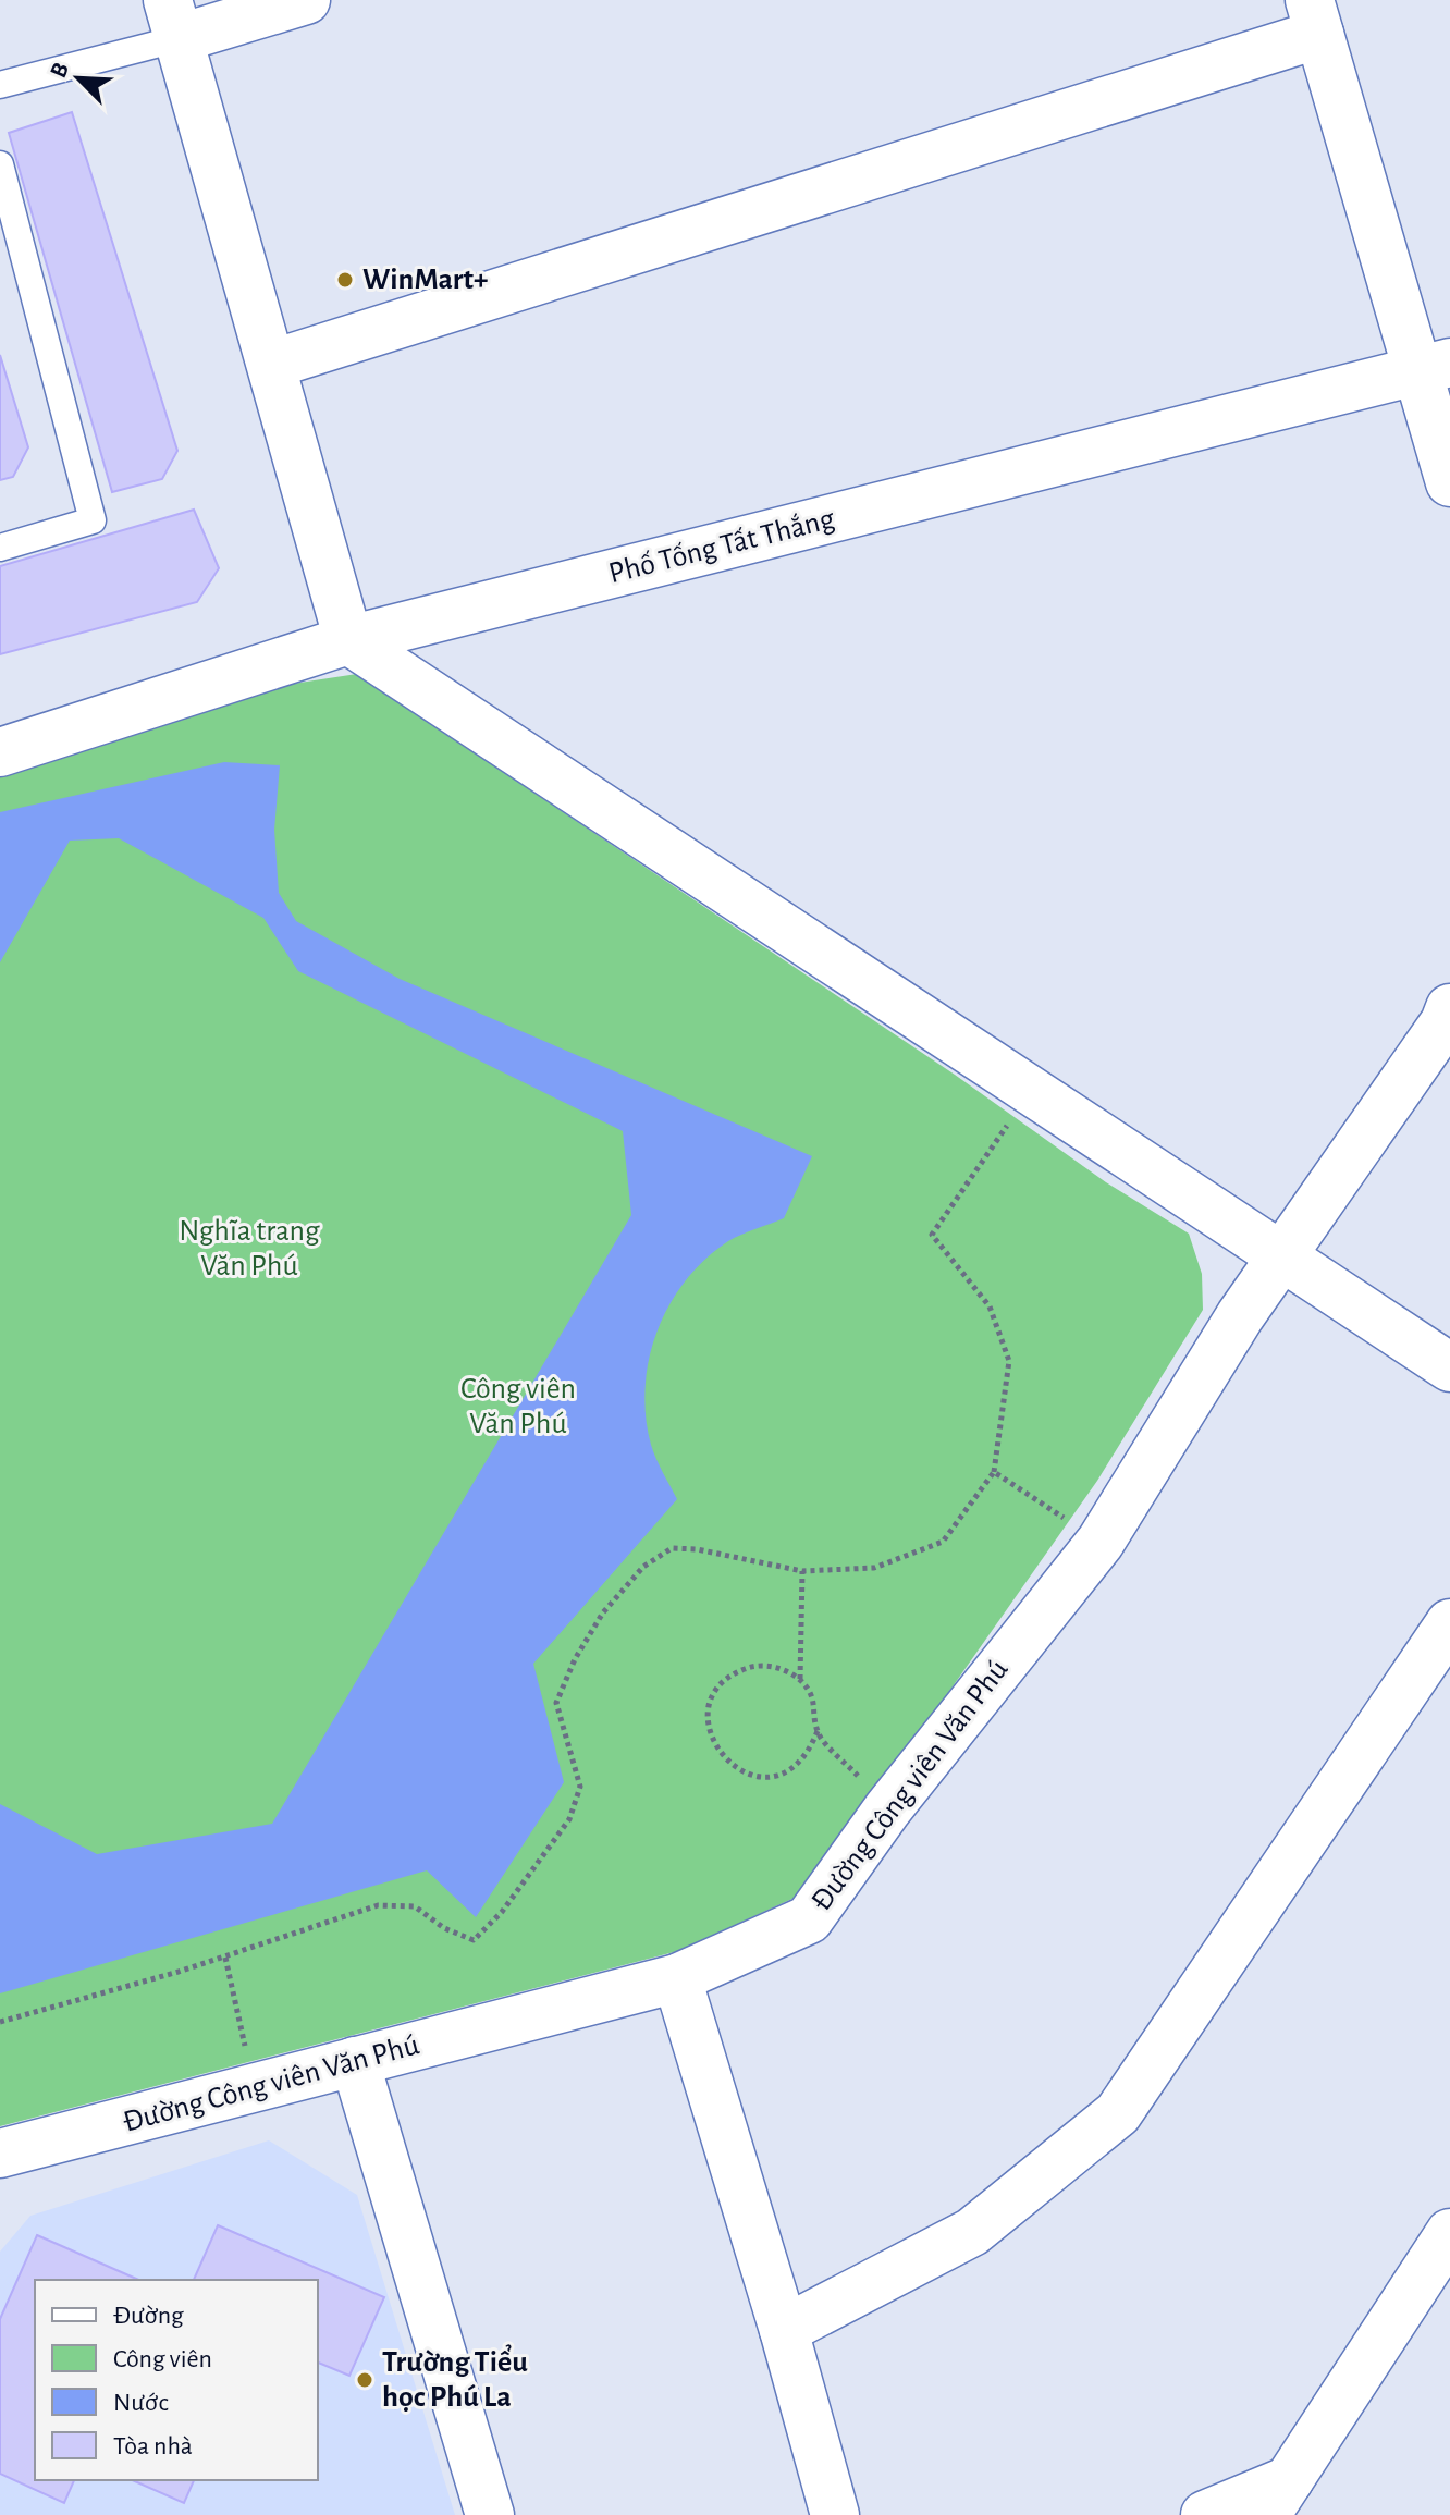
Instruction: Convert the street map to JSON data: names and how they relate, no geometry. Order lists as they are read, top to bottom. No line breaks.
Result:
{"streets":{"street":["Phố Tống Tất Thắng","Đường Công viên Văn Phú"]},"parks":["Nghĩa trang Văn Phú","Công viên Văn Phú"],"places":["WinMart+","Trường Tiểu học Phú La"],"legend":["Đường","Công viên","Nước","Tòa nhà"],"north":"top left"}
